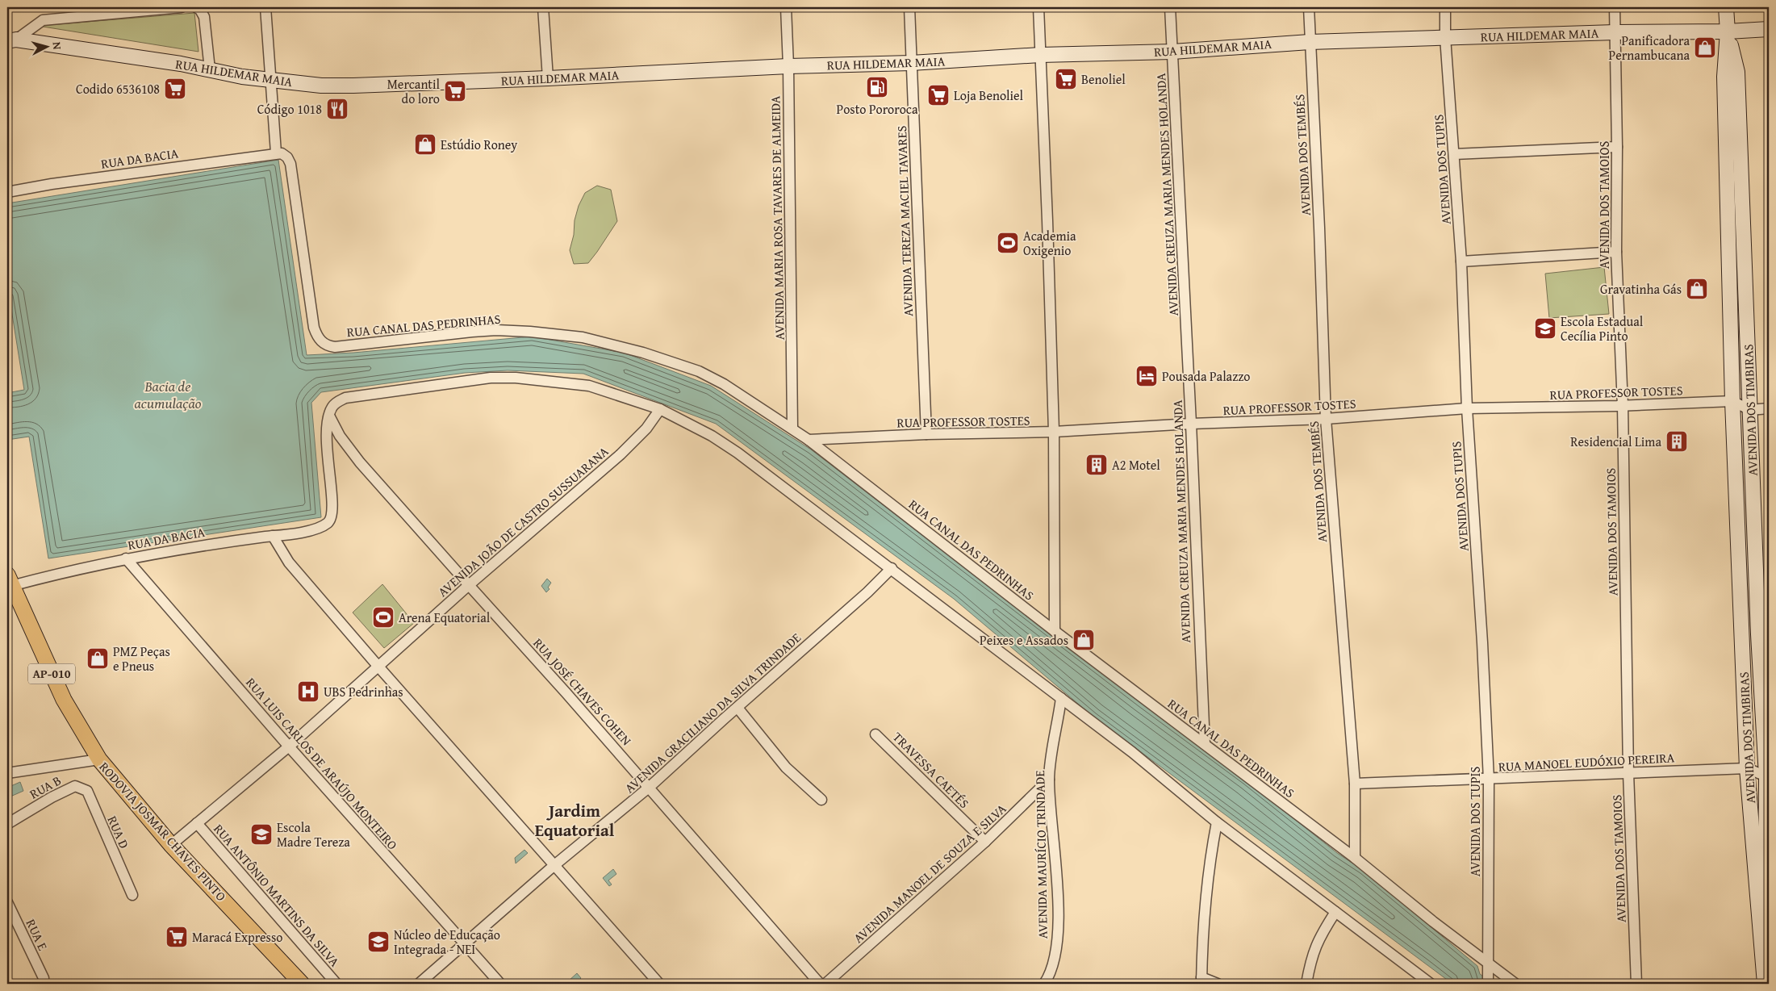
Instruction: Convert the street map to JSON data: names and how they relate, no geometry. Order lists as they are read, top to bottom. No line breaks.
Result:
{"streets":{"main road":["AP-010","RODOVIA JOSMAR CHAVES PINTO"],"street":["RUA HILDEMAR MAIA","AVENIDA DOS TEMBÉS","RUA DA BACIA","AVENIDA DOS TUPIS","AVENIDA CREUZA MARIA MENDES HOLANDA","AVENIDA DOS TAMOIOS","AVENIDA MARIA ROSA TAVARES DE ALMEIDA","AVENIDA TEREZA MACIEL TAVARES","RUA CANAL DAS PEDRINHAS","RUA PROFESSOR TOSTES","AVENIDA DOS TIMBIRAS","AVENIDA JOÃO DE CASTRO SUSSUARANA","RUA JOSÉ CHAVES COHEN","AVENIDA GRACILIANO DA SILVA TRINDADE","RUA MANOEL EUDÓXIO PEREIRA","RUA LUIS CARLOS DE ARAÚJO MONTEIRO","TRAVESSA CAETÉS","RUA B","RUA D","AVENIDA MAURÍCIO TRINDADE","AVENIDA MANOEL DE SOUZA E SILVA","RUA ANTÔNIO MARTINS DA SILVA","RUA E"]},"crossings":[["RUA HILDEMAR MAIA","AVENIDA DOS TEMBÉS"],["RUA HILDEMAR MAIA","AVENIDA DOS TUPIS"],["RUA HILDEMAR MAIA","AVENIDA CREUZA MARIA MENDES HOLANDA"],["RUA HILDEMAR MAIA","AVENIDA DOS TAMOIOS"],["RUA HILDEMAR MAIA","AVENIDA MARIA ROSA TAVARES DE ALMEIDA"],["RUA HILDEMAR MAIA","AVENIDA TEREZA MACIEL TAVARES"],["RUA HILDEMAR MAIA","AVENIDA DOS TIMBIRAS"],["AVENIDA DOS TEMBÉS","RUA CANAL DAS PEDRINHAS"],["AVENIDA DOS TEMBÉS","RUA PROFESSOR TOSTES"],["AVENIDA DOS TEMBÉS","RUA MANOEL EUDÓXIO PEREIRA"],["RUA DA BACIA","RUA CANAL DAS PEDRINHAS"],["RUA DA BACIA","RUA JOSÉ CHAVES COHEN"],["RUA DA BACIA","RUA LUIS CARLOS DE ARAÚJO MONTEIRO"],["RUA DA BACIA","RODOVIA JOSMAR CHAVES PINTO"],["AVENIDA DOS TUPIS","RUA CANAL DAS PEDRINHAS"],["AVENIDA DOS TUPIS","RUA PROFESSOR TOSTES"],["AVENIDA DOS TUPIS","RUA MANOEL EUDÓXIO PEREIRA"],["AVENIDA CREUZA MARIA MENDES HOLANDA","RUA CANAL DAS PEDRINHAS"],["AVENIDA CREUZA MARIA MENDES HOLANDA","RUA PROFESSOR TOSTES"],["AVENIDA DOS TAMOIOS","RUA PROFESSOR TOSTES"],["AVENIDA DOS TAMOIOS","RUA MANOEL EUDÓXIO PEREIRA"],["AVENIDA MARIA ROSA TAVARES DE ALMEIDA","RUA CANAL DAS PEDRINHAS"],["AVENIDA TEREZA MACIEL TAVARES","RUA PROFESSOR TOSTES"],["RUA CANAL DAS PEDRINHAS","RUA PROFESSOR TOSTES"],["RUA PROFESSOR TOSTES","AVENIDA DOS TIMBIRAS"],["AVENIDA DOS TIMBIRAS","RUA MANOEL EUDÓXIO PEREIRA"],["AVENIDA JOÃO DE CASTRO SUSSUARANA","RUA JOSÉ CHAVES COHEN"],["AVENIDA JOÃO DE CASTRO SUSSUARANA","RUA LUIS CARLOS DE ARAÚJO MONTEIRO"],["AVENIDA JOÃO DE CASTRO SUSSUARANA","RODOVIA JOSMAR CHAVES PINTO"],["AVENIDA JOÃO DE CASTRO SUSSUARANA","RUA ANTÔNIO MARTINS DA SILVA"],["RUA JOSÉ CHAVES COHEN","AVENIDA GRACILIANO DA SILVA TRINDADE"],["AVENIDA GRACILIANO DA SILVA TRINDADE","RUA LUIS CARLOS DE ARAÚJO MONTEIRO"],["TRAVESSA CAETÉS","AVENIDA MANOEL DE SOUZA E SILVA"],["RUA B","RUA D"],["AVENIDA MAURÍCIO TRINDADE","AVENIDA MANOEL DE SOUZA E SILVA"]],"districts":["Jardim Equatorial"],"water":["Bacia de acumulação"],"places":{"shop":["Panificadora Pernambucana","Estúdio Roney","Gravatinha Gás","Peixes e Assados","PMZ Peças e Pneus"],"supermarket":["Benoliel","Codido 6536108","Mercantil do loro","Loja Benoliel","Maracá Expresso"],"fuel station":["Posto Pororoca"],"restaurant":["Código 1018"],"sports":["Academia Oxigenio","Arena Equatorial"],"school or university":["Escola Estadual Cecília Pinto","Escola Madre Tereza","Núcleo de Educação Integrada - NEI"],"hotel":["Pousada Palazzo"],"building":["Residencial Lima","A2 Motel"],"hospital":["UBS Pedrinhas"]},"north":"right"}
